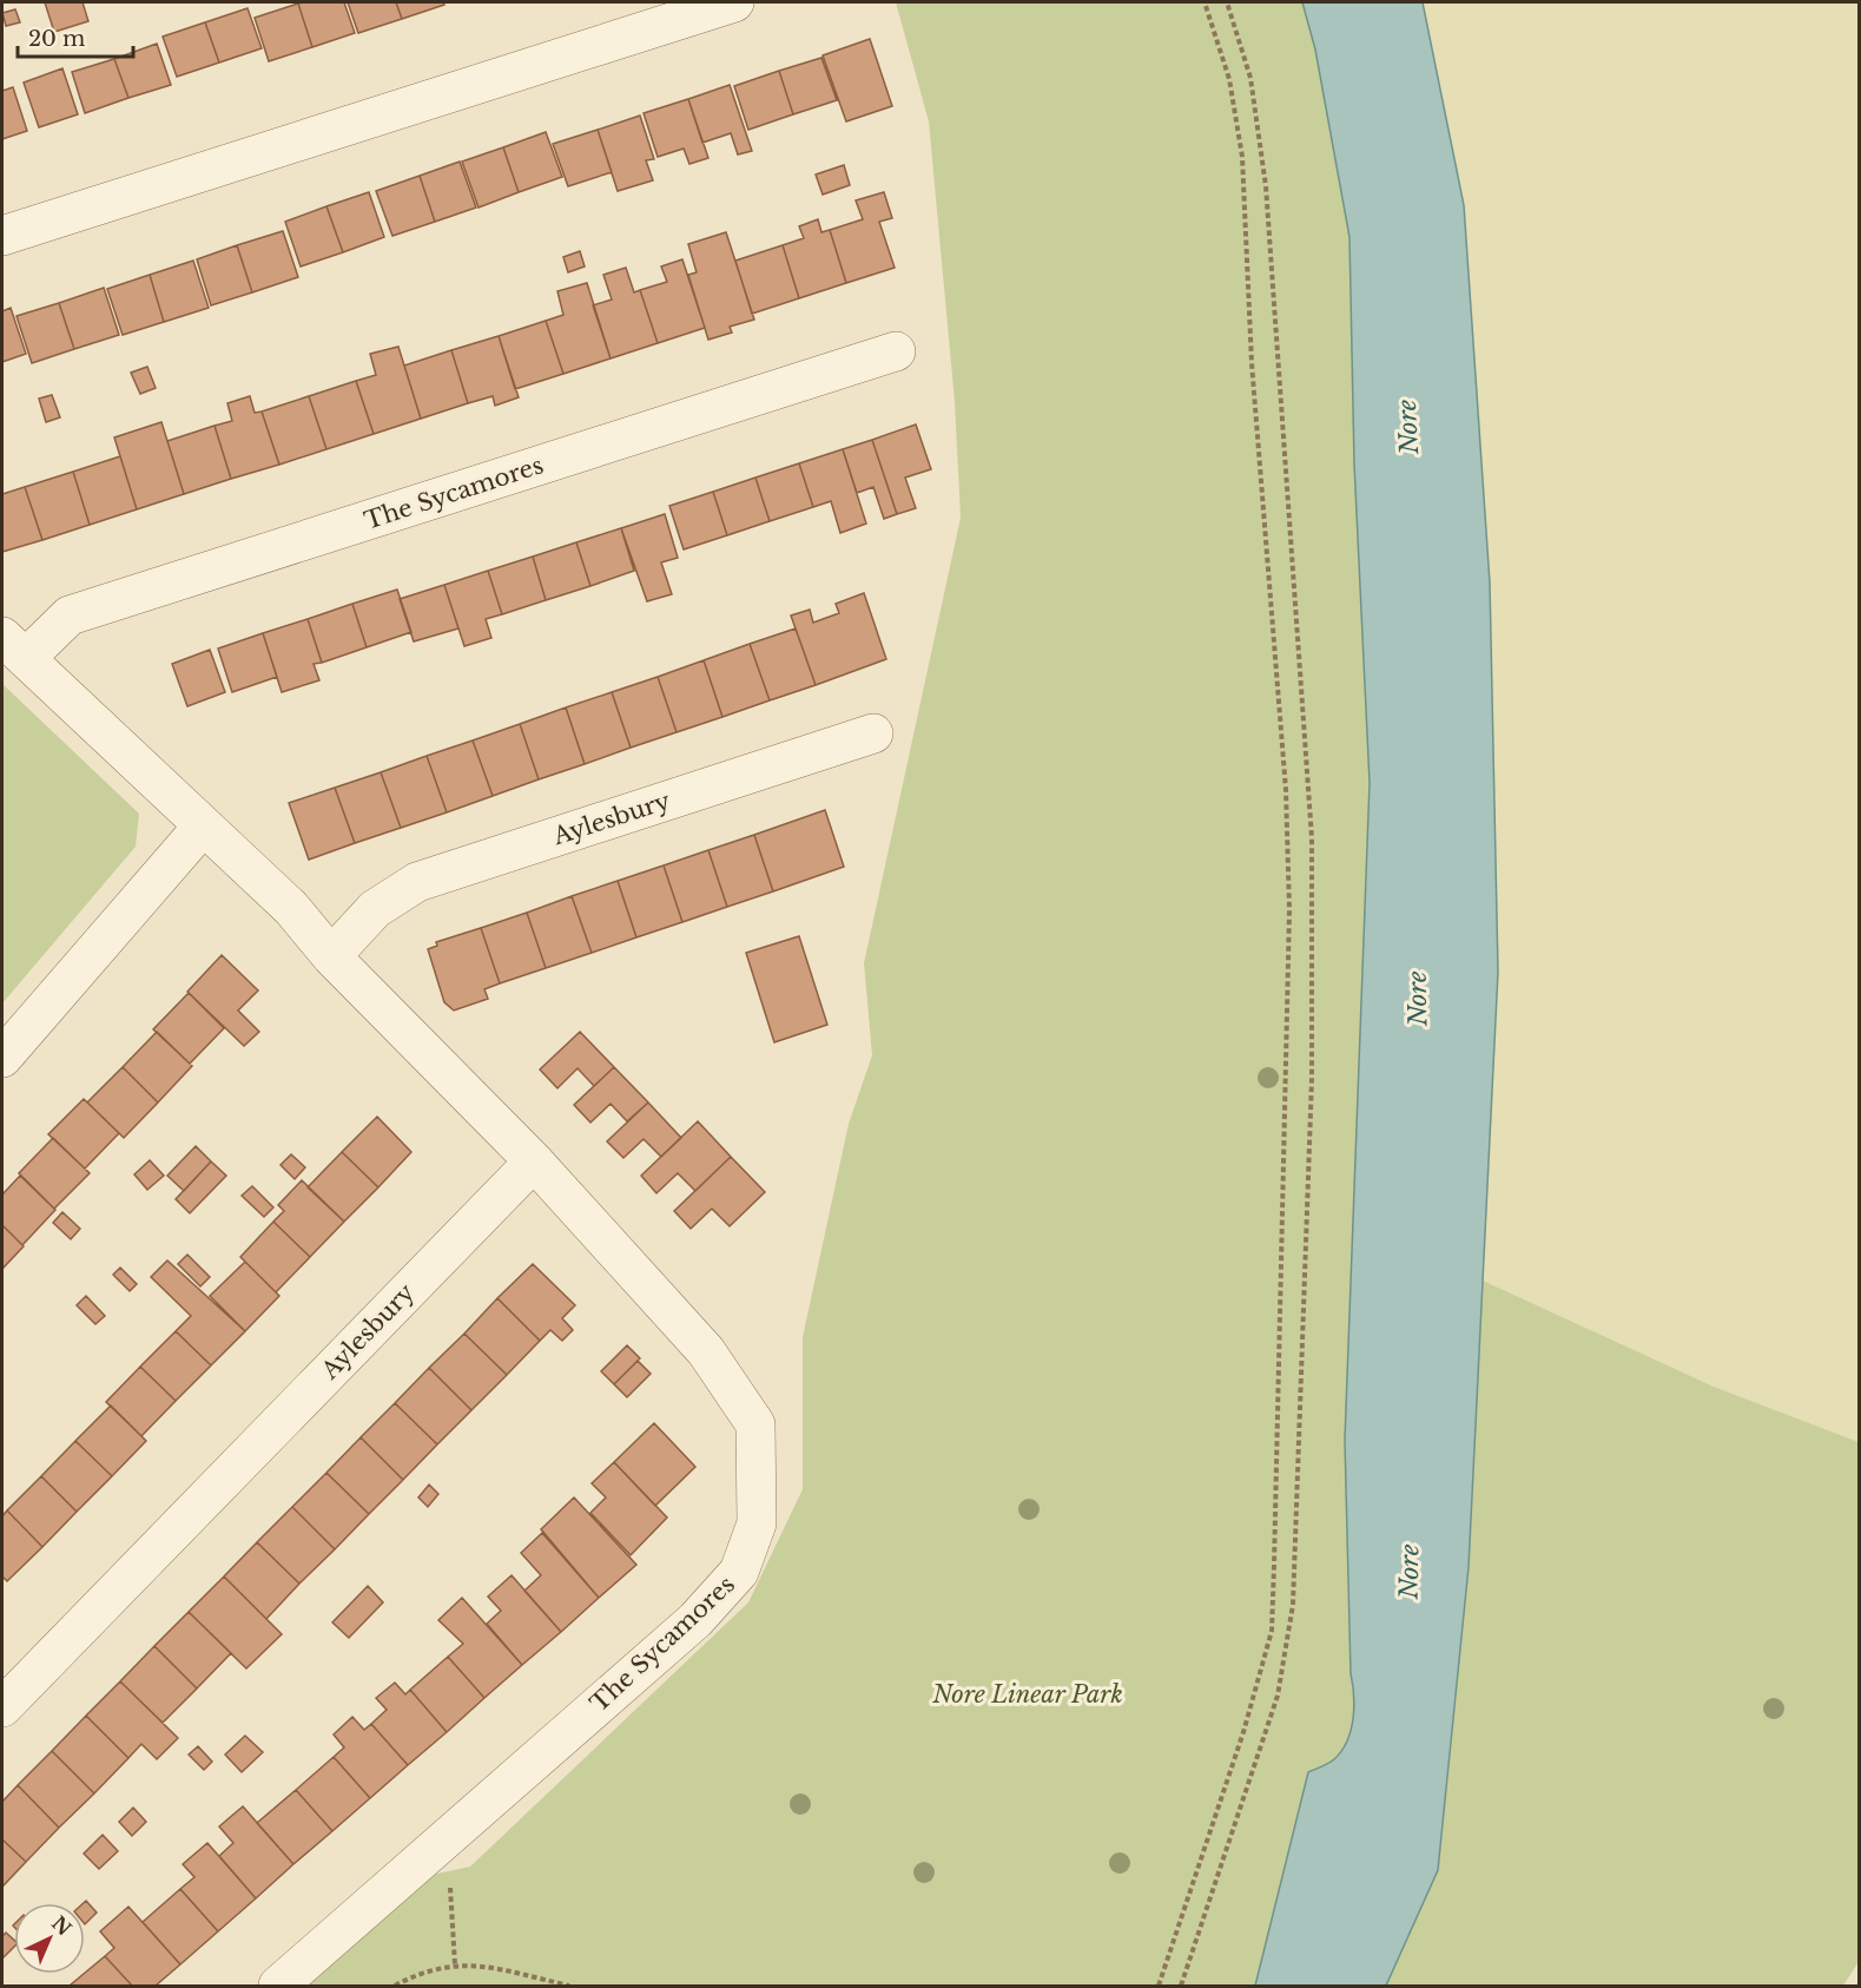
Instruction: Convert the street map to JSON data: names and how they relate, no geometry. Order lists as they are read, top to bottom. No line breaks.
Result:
{"streets":{"street":["The Sycamores","Aylesbury"]},"crossings":[["The Sycamores","Aylesbury"]],"water":["Nore"],"parks":["Nore Linear Park"],"scale_bar":"20 m","north":"top right"}
